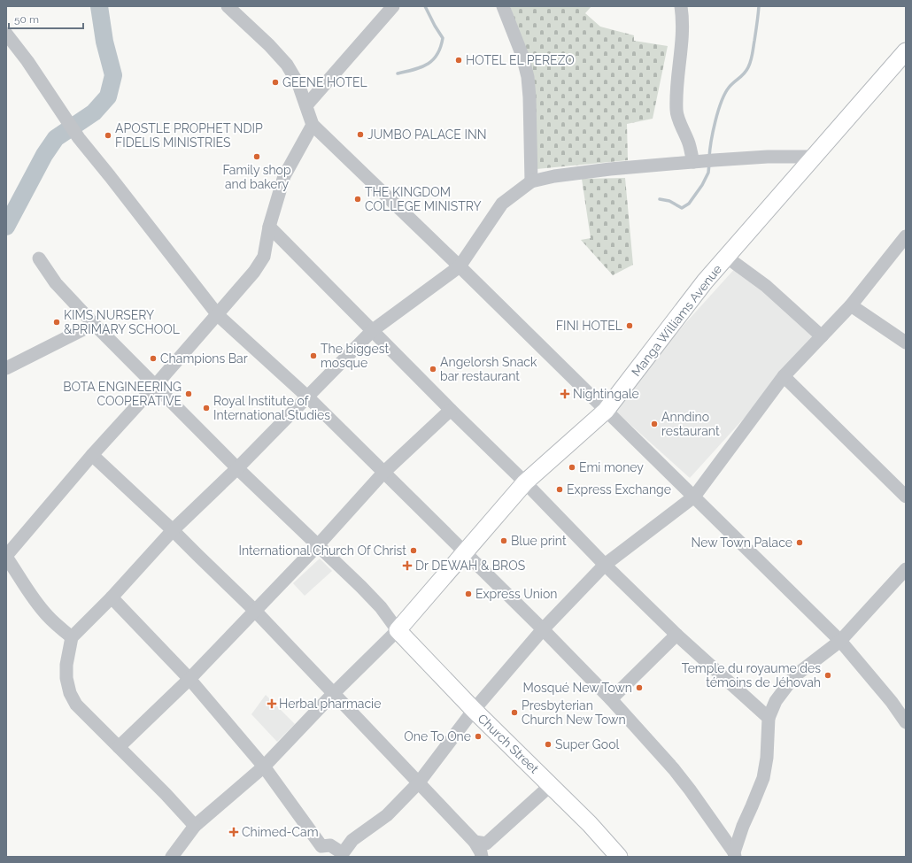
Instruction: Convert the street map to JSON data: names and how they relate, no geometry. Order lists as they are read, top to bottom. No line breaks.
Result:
{"streets":{"main road":["Manga Williams Avenue","Church Street"]},"crossings":[["Manga Williams Avenue","Church Street"]],"places":{"other":["HOTEL EL PEREZO","GEENE HOTEL","JUMBO PALACE INN","APOSTLE PROPHET NDIP FIDELIS MINISTRIES","Family shop and bakery","THE KINGDOM COLLEGE MINISTRY","KIMS NURSERY &PRIMARY SCHOOL","FINI HOTEL","The biggest mosque","Champions Bar","Angelorsh Snack bar restaurant","BOTA ENGINEERING COOPERATIVE","Royal Institute of International Studies","Anndino restaurant","Emi money","Express Exchange","Blue print","New Town Palace","International Church Of Christ","Express Union","Temple du royaume des témoins de Jéhovah","Mosqué New Town","Presbyterian Church New Town","One To One","Super Gool"],"health":["Nightingale","Dr DEWAH & BROS","Herbal pharmacie","Chimed-Cam"]},"scale_bar":"50 m"}
